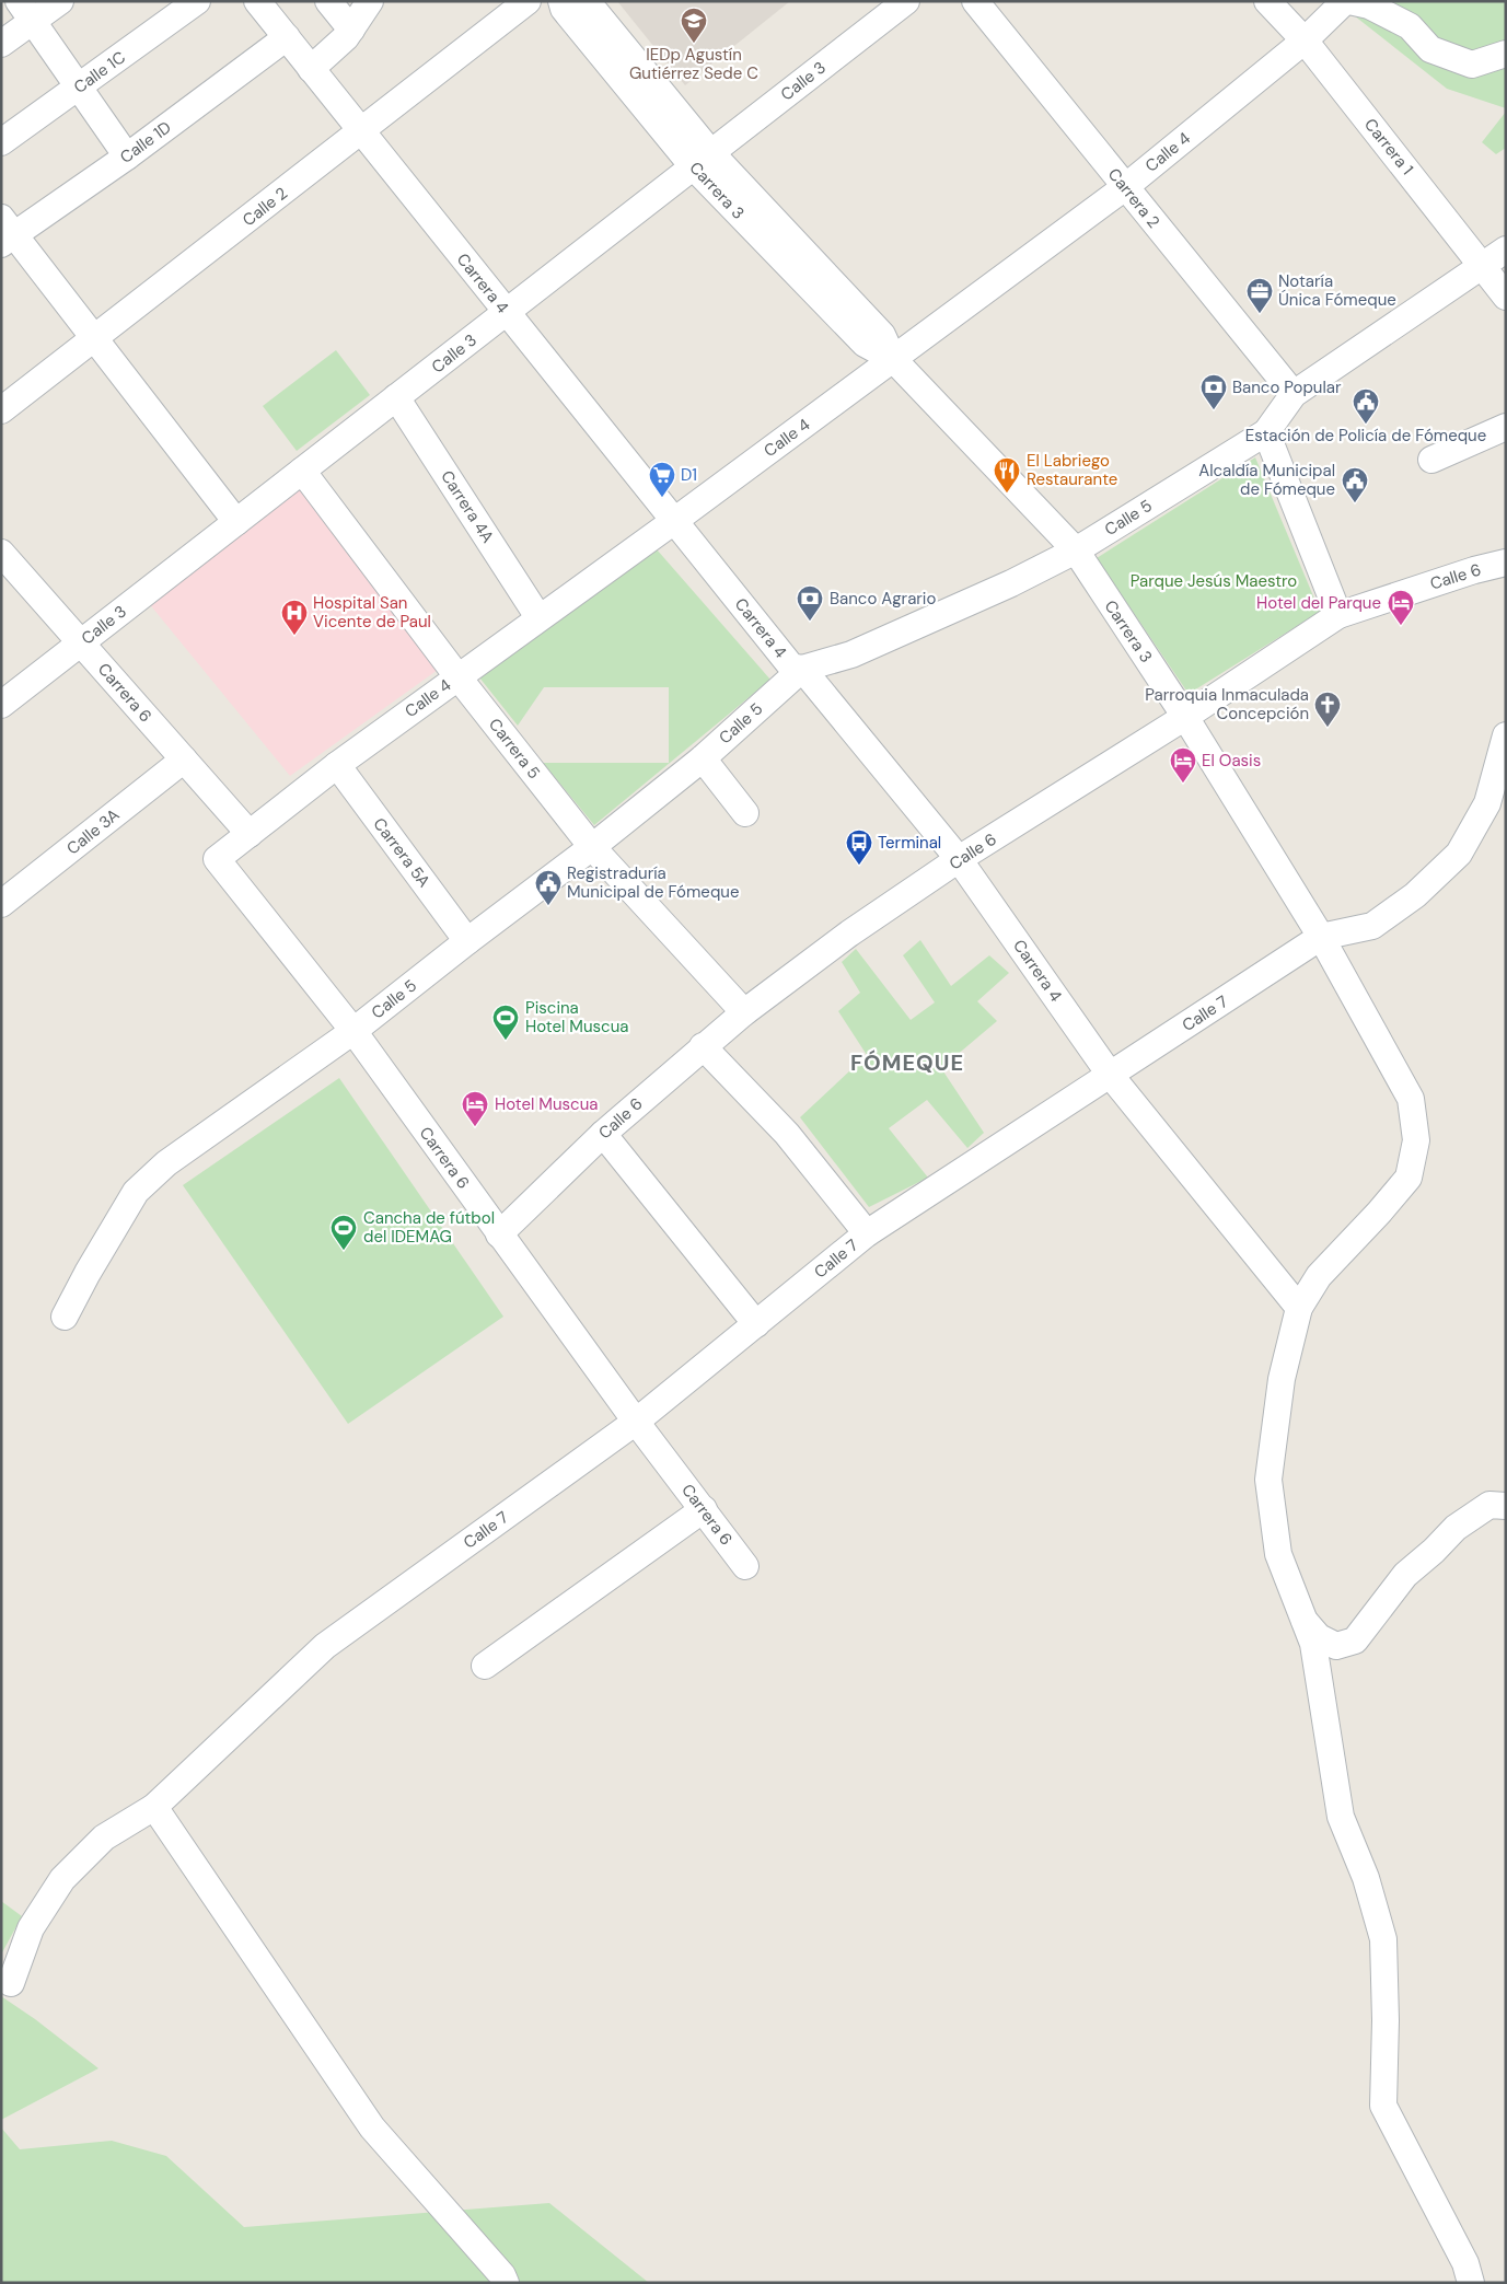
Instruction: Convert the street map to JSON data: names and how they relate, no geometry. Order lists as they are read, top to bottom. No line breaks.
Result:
{"streets":{"street":["Calle 1C","Calle 3","Calle 1D","Carrera 1","Calle 4","Carrera 3","Carrera 2","Calle 2","Carrera 4","Carrera 4A","Calle 5","Calle 6","Carrera 6","Carrera 5","Calle 3A","Carrera 5A","Calle 7"]},"crossings":[["Calle 3","Carrera 3"],["Calle 3","Carrera 4"],["Calle 3","Carrera 4A"],["Calle 3","Carrera 6"],["Calle 3","Carrera 5"],["Calle 1D","Carrera 4"],["Carrera 1","Calle 4"],["Carrera 1","Calle 5"],["Calle 4","Carrera 3"],["Calle 4","Carrera 2"],["Calle 4","Carrera 4"],["Calle 4","Carrera 4A"],["Calle 4","Carrera 6"],["Calle 4","Carrera 5"],["Calle 4","Carrera 5A"],["Carrera 3","Carrera 4"],["Carrera 3","Calle 5"],["Carrera 3","Calle 6"],["Carrera 3","Calle 7"],["Carrera 2","Calle 5"],["Calle 2","Carrera 4"],["Carrera 4","Calle 5"],["Carrera 4","Calle 6"],["Carrera 4","Calle 7"],["Calle 5","Carrera 6"],["Calle 5","Carrera 5"],["Calle 5","Carrera 5A"],["Calle 6","Carrera 6"],["Calle 6","Carrera 5"],["Carrera 6","Calle 3A"],["Carrera 6","Calle 7"]],"districts":["FÓMEQUE"],"parks":["Parque Jesús Maestro"],"places":{"school or university":["IEDp Agustín Gutiérrez Sede C"],"office":["Notaría Única Fómeque"],"bank":["Banco Popular","Banco Agrario"],"public building":["Estación de Policía de Fómeque","Alcaldía Municipal de Fómeque","Registraduría Municipal de Fómeque"],"restaurant":["El Labriego Restaurante"],"supermarket":["D1"],"hotel":["Hotel del Parque","El Oasis","Hotel Muscua"],"hospital":["Hospital San Vicente de Paul"],"church":["Parroquia Inmaculada Concepción"],"bus stop":["Terminal"],"sports":["Piscina Hotel Muscua","Cancha de fútbol del IDEMAG"]}}
